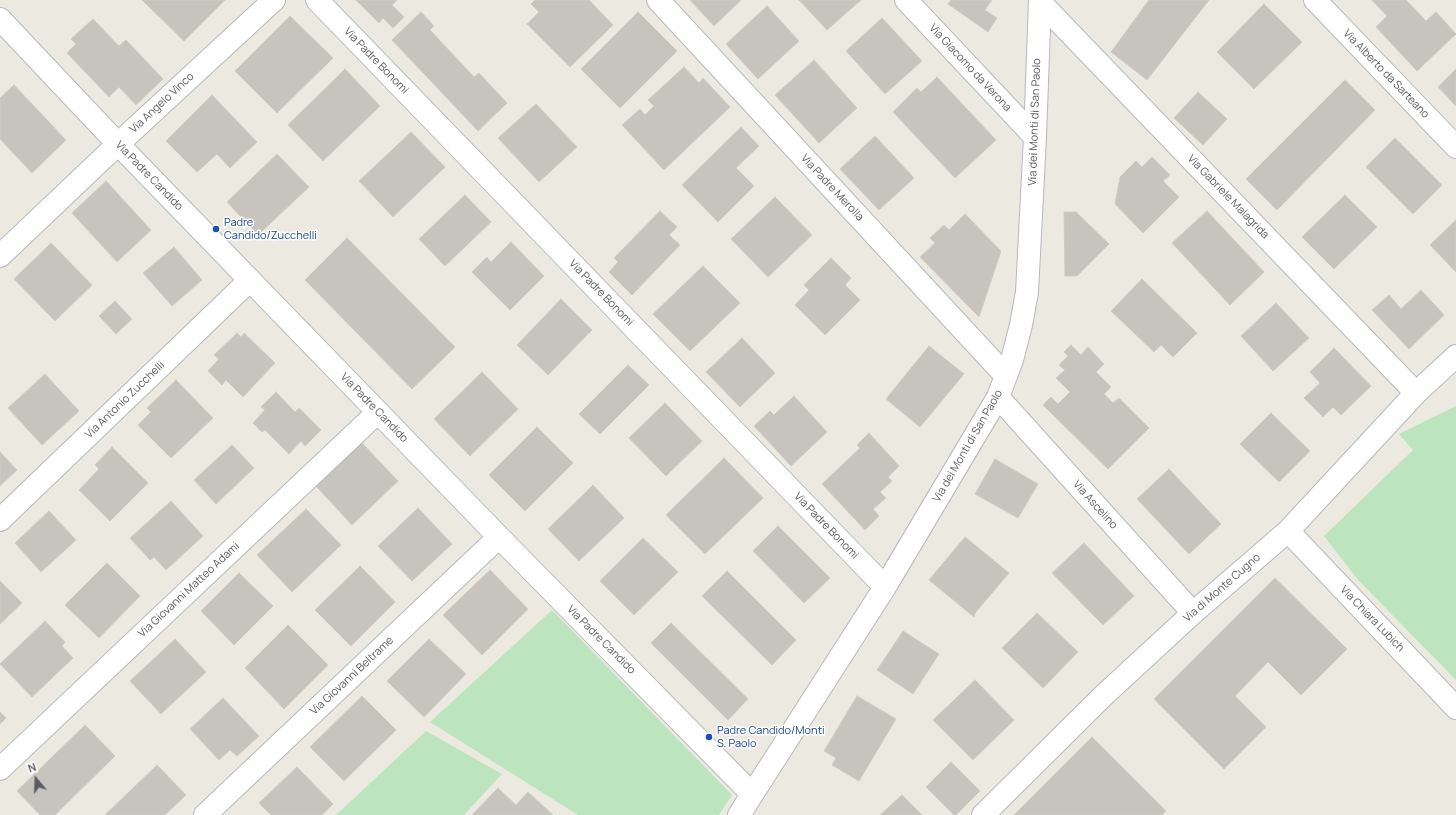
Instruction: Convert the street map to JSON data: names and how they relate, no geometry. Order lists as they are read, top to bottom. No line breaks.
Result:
{"streets":{"street":["Via Padre Bonomi","Via Giacomo da Verona","Via Alberto da Sarteano","Via Angelo Vinco","Via dei Monti di San Paolo","Via Padre Candido","Via Padre Merolla","Via Gabriele Malagrida","Via Antonio Zucchelli","Via Ascelino","Via di Monte Cugno","Via Giovanni Matteo Adami","Via Chiara Lubich","Via Giovanni Beltrame"]},"crossings":[["Via Padre Bonomi","Via dei Monti di San Paolo"],["Via Giacomo da Verona","Via dei Monti di San Paolo"],["Via Angelo Vinco","Via Padre Candido"],["Via dei Monti di San Paolo","Via Padre Candido"],["Via dei Monti di San Paolo","Via Padre Merolla"],["Via dei Monti di San Paolo","Via Gabriele Malagrida"],["Via dei Monti di San Paolo","Via Ascelino"],["Via Padre Candido","Via Antonio Zucchelli"],["Via Padre Candido","Via Giovanni Matteo Adami"],["Via Padre Candido","Via Giovanni Beltrame"],["Via Gabriele Malagrida","Via di Monte Cugno"],["Via Ascelino","Via di Monte Cugno"],["Via di Monte Cugno","Via Chiara Lubich"]],"places":["Padre Candido/Zucchelli","Padre Candido/Monti S. Paolo"],"north":"top"}
